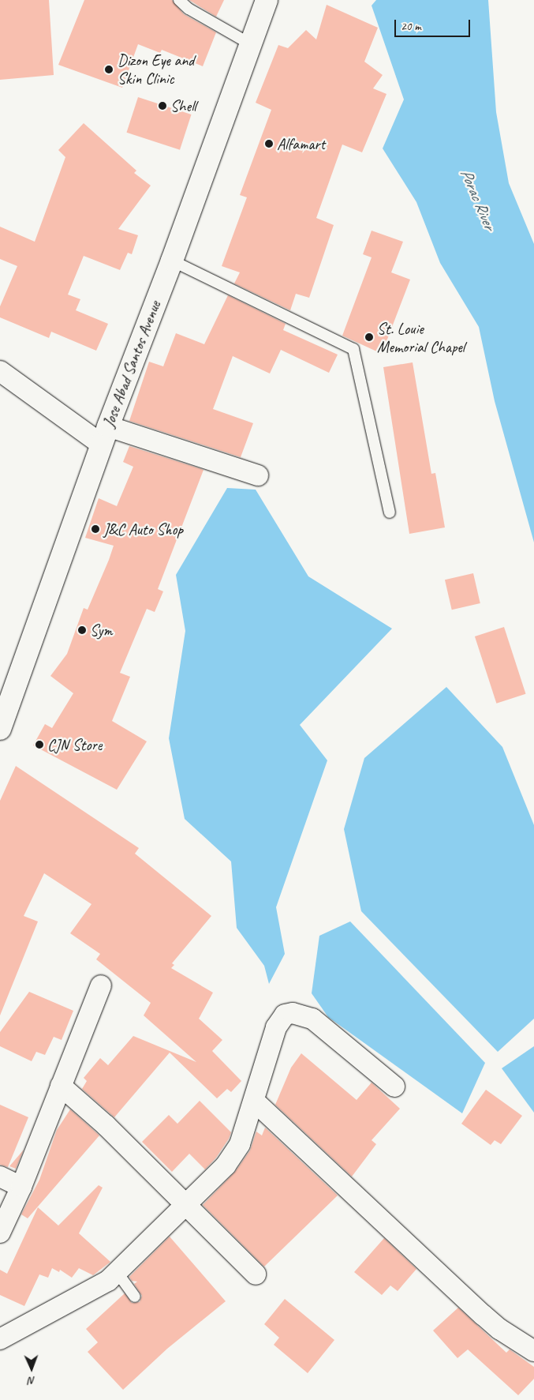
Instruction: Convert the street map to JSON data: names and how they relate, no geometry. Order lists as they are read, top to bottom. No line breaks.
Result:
{"streets":{"main road":["Jose Abad Santos Avenue"]},"water":["Porac River"],"places":["Dizon Eye and Skin Clinic","Shell","Alfamart","St. Louie Memorial Chapel","J&C Auto Shop","Sym","CJN Store"],"scale_bar":"20 m","north":"bottom"}
